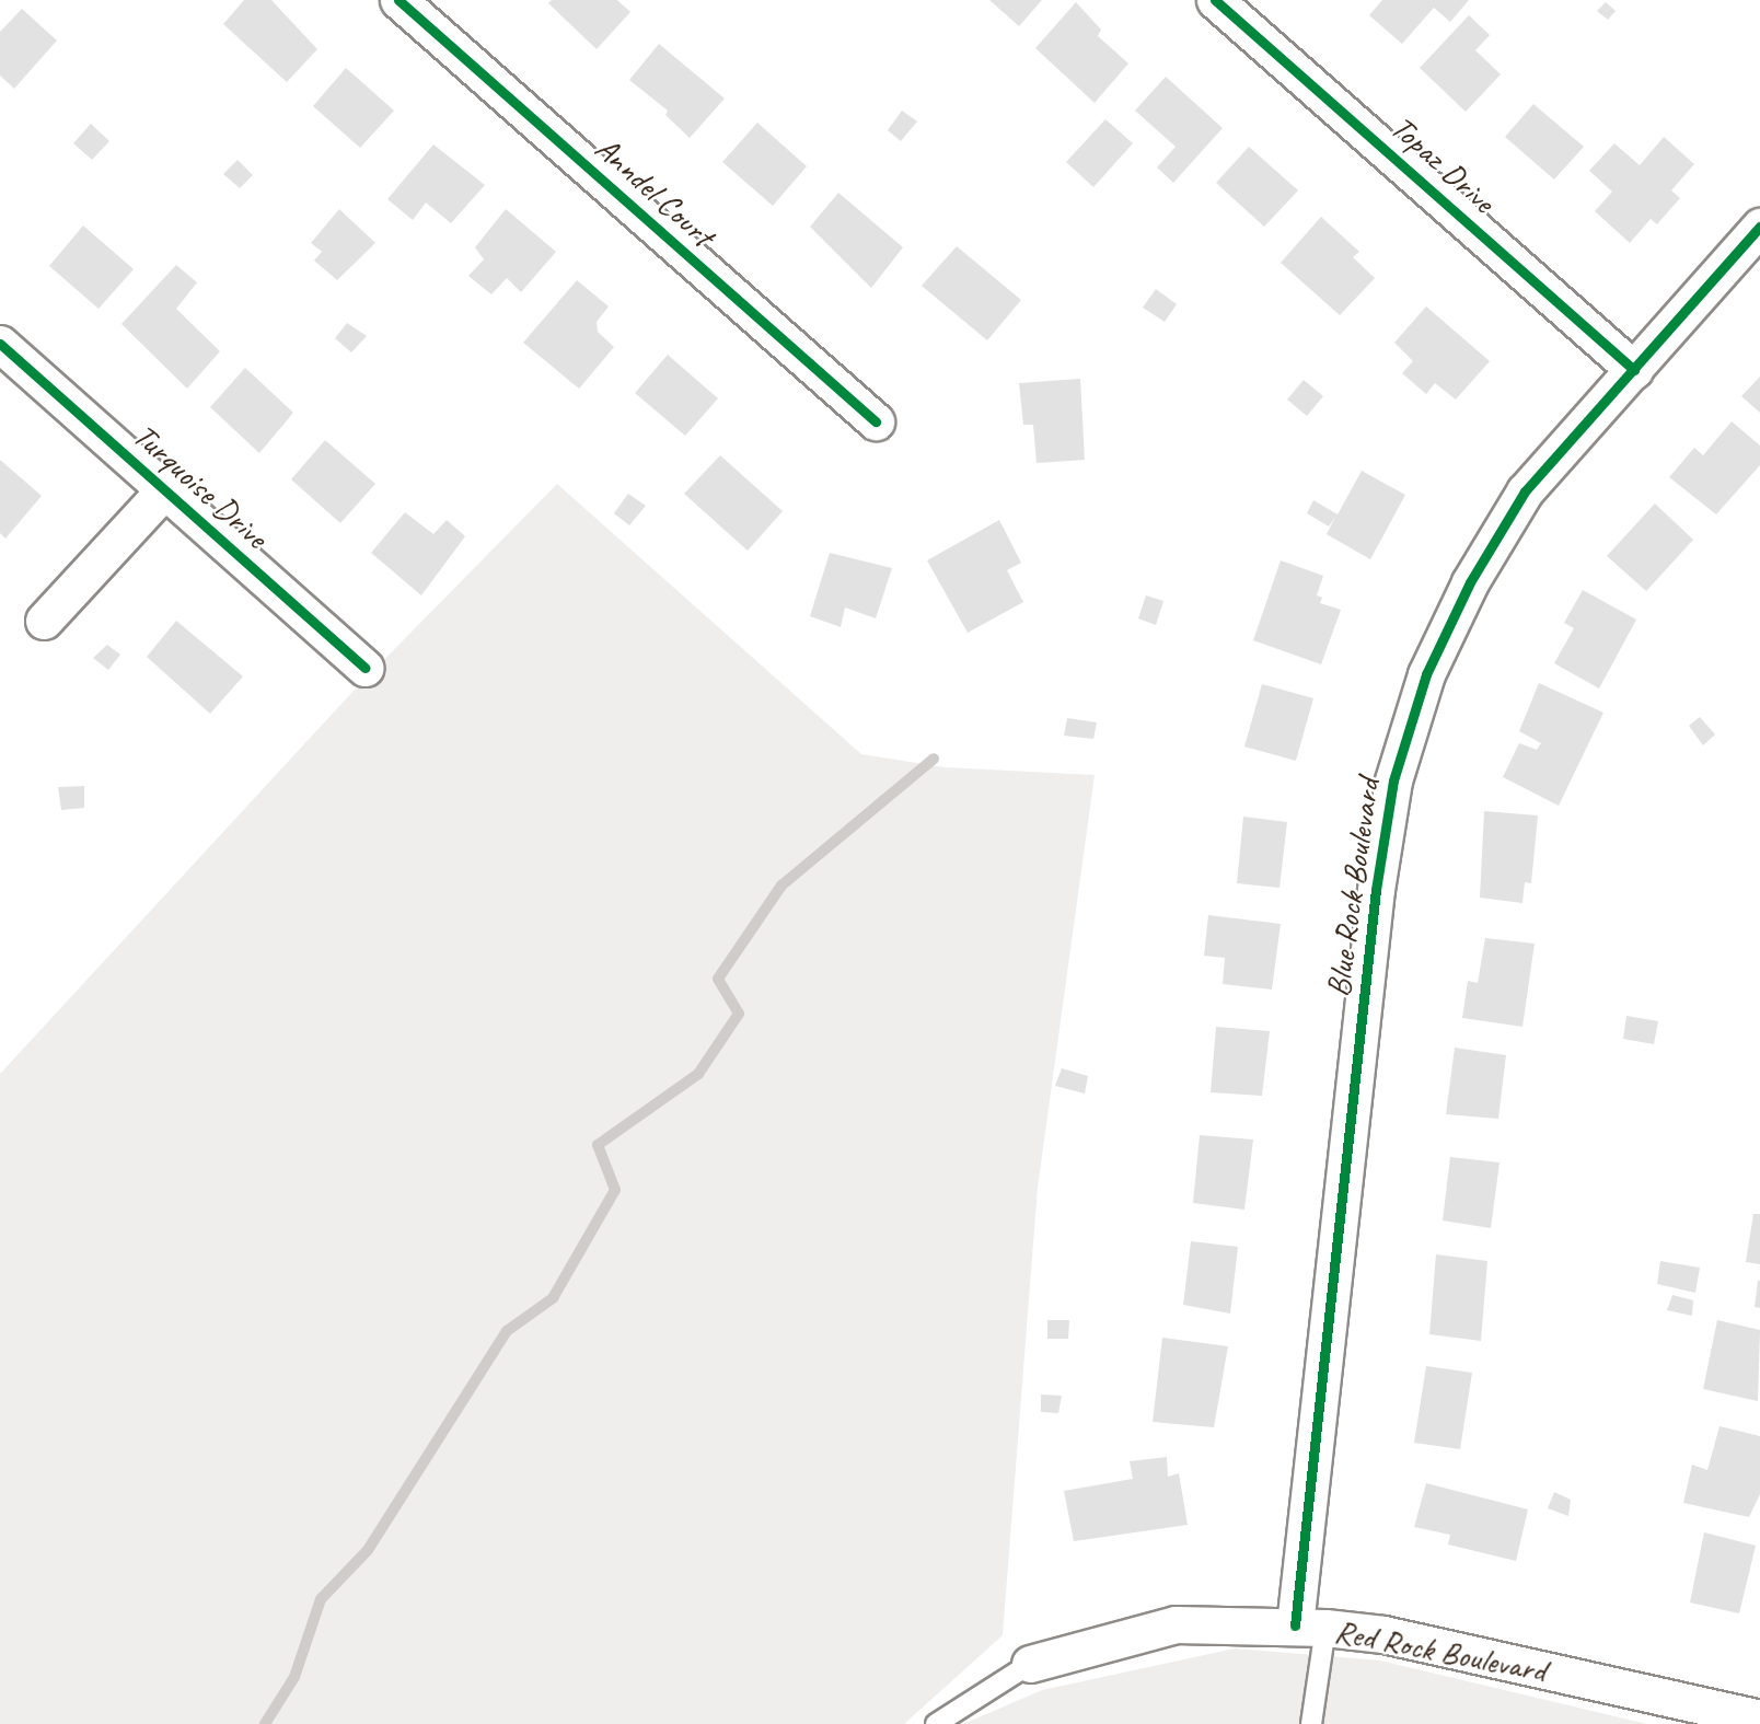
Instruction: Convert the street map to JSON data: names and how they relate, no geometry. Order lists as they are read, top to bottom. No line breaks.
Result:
{"streets":{"street":["Topaz Drive","Anndel Court","Turquoise Drive","Blue Rock Boulevard","Red Rock Boulevard"]},"crossings":[["Topaz Drive","Blue Rock Boulevard"],["Blue Rock Boulevard","Red Rock Boulevard"]]}
